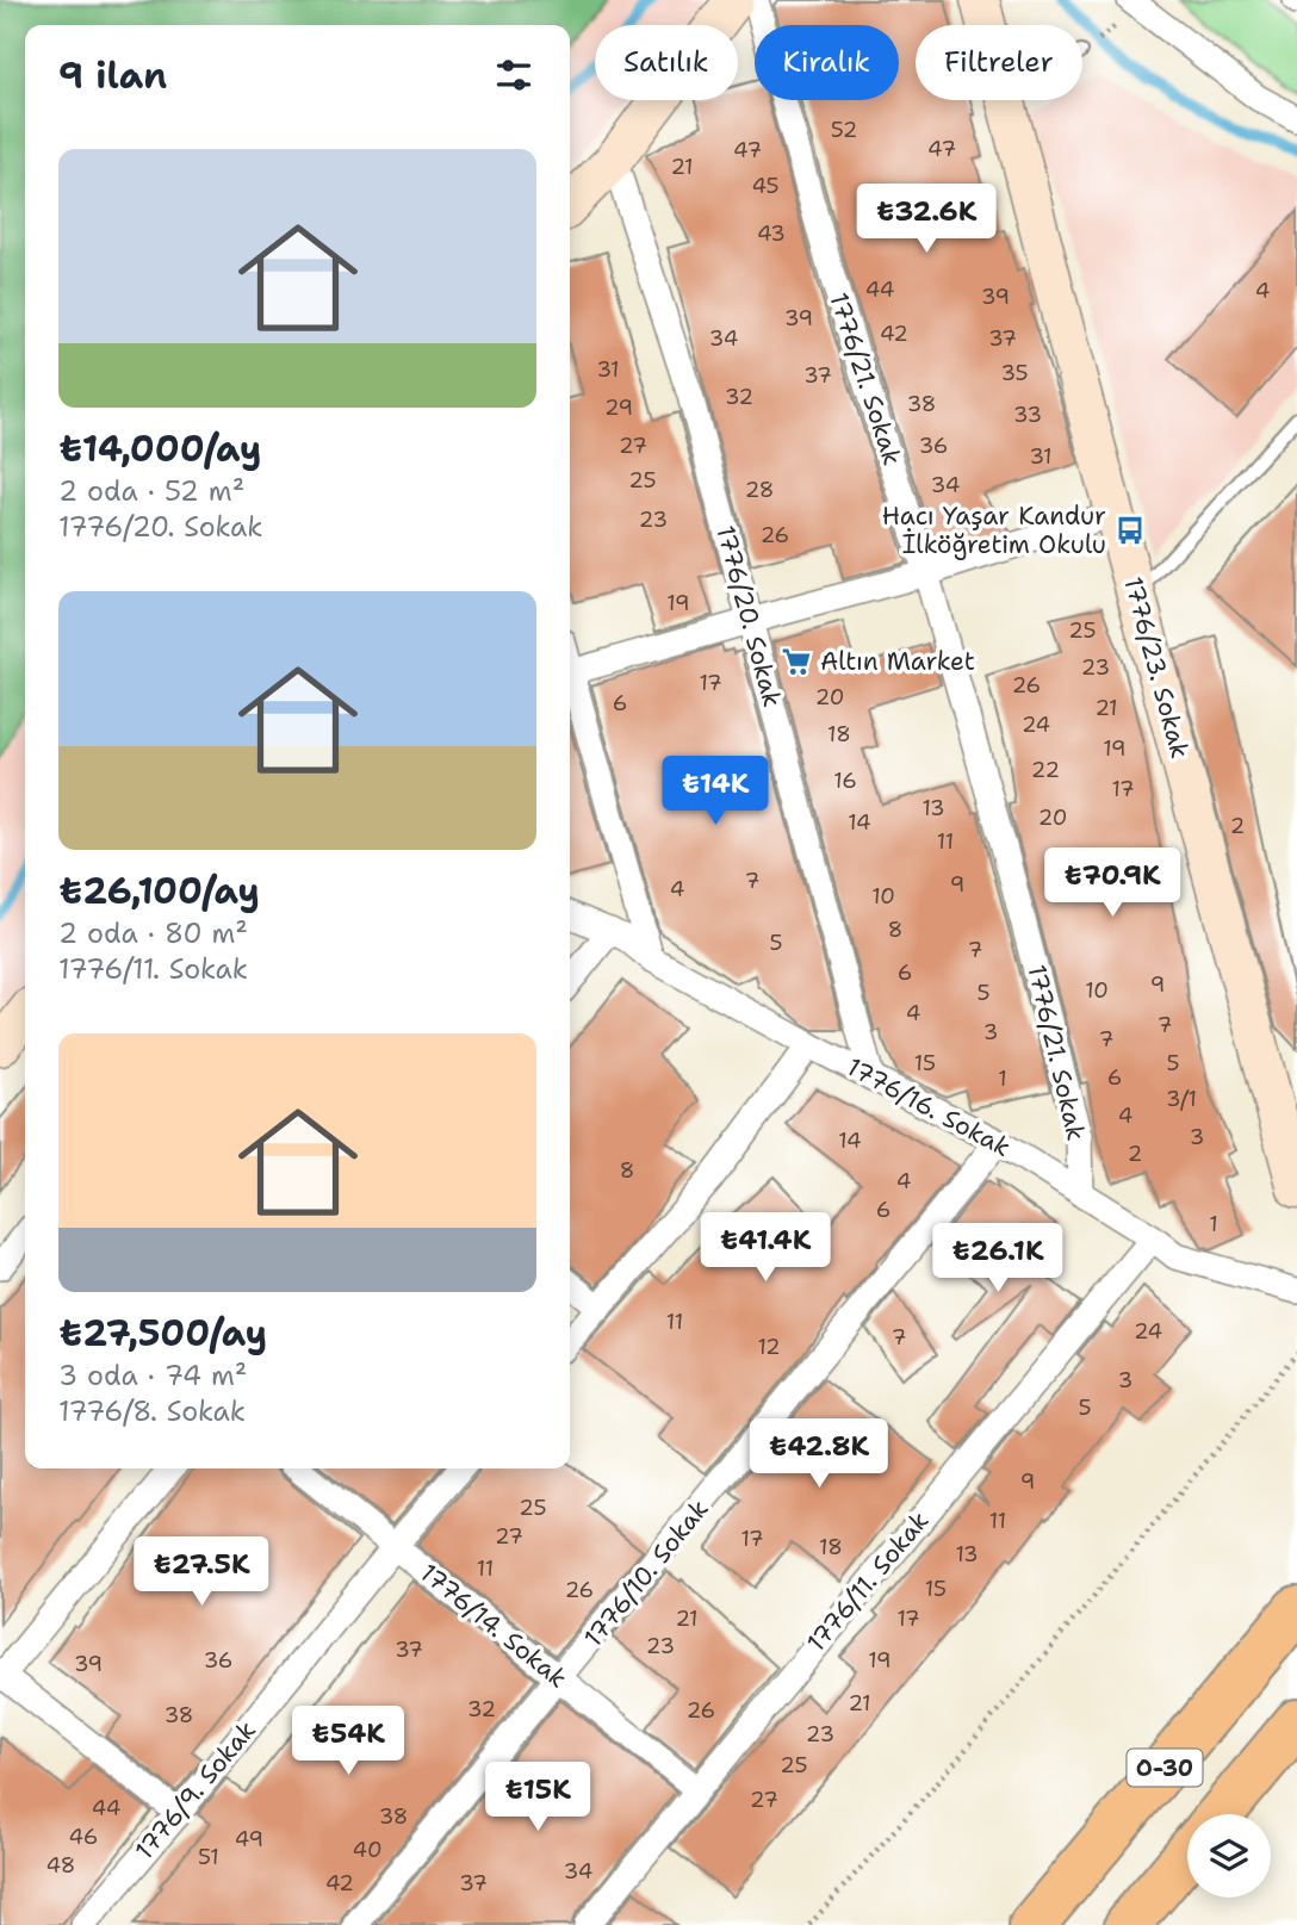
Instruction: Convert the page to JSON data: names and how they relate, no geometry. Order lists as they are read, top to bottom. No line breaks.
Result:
{"streets":{"highway":["O-30"],"street":["1776/21. Sokak","1776/20. Sokak","1776/23. Sokak","1776/16. Sokak","1776/10. Sokak","1776/11. Sokak","1776/14. Sokak","1776/9. Sokak"]},"crossings":[["1776/21. Sokak","1776/16. Sokak"],["1776/20. Sokak","1776/16. Sokak"],["1776/16. Sokak","1776/10. Sokak"],["1776/16. Sokak","1776/11. Sokak"],["1776/10. Sokak","1776/14. Sokak"],["1776/11. Sokak","1776/14. Sokak"],["1776/14. Sokak","1776/9. Sokak"]],"places":{"bus stop":["Hacı Yaşar Kandur İlköğretim Okulu"],"supermarket":["Altın Market"]},"house_numbers":["52","47","47","21","45","43","44","4","39","39","42","34","37","31","35","37","32","38","29","33","27","36","31","25","34","28","23","26","19","25","23","17","26","20","6","21","24","18","19","22","16","17","13","20","14","2","11","7","9","4","10","8","5","7","6","9","10","5","4","7","3","7","15","5","6","1","3/1","4","3","14","2","8","4","6","1","11","24","7","12","3","5","9","25","11","27","17","18","13","11","15","26","21","17","23","37","36","19","39","21","32","26","38","23","25","27","44","38","46","49","40","51","48","34","42","37"],"page":{"chip":["Satılık","Kiralık","Filtreler"],"heading":"9 ilan","list":[{"name":"₺14,000/ay","note":"2 oda · 52 m² · 1776/20. Sokak"},{"name":"₺26,100/ay","note":"2 oda · 80 m² · 1776/11. Sokak"},{"name":"₺27,500/ay","note":"3 oda · 74 m² · 1776/8. Sokak"}],"price":["₺32.6K","₺14K","₺70.9K","₺41.4K","₺26.1K","₺42.8K","₺27.5K","₺54K","₺15K"]}}
